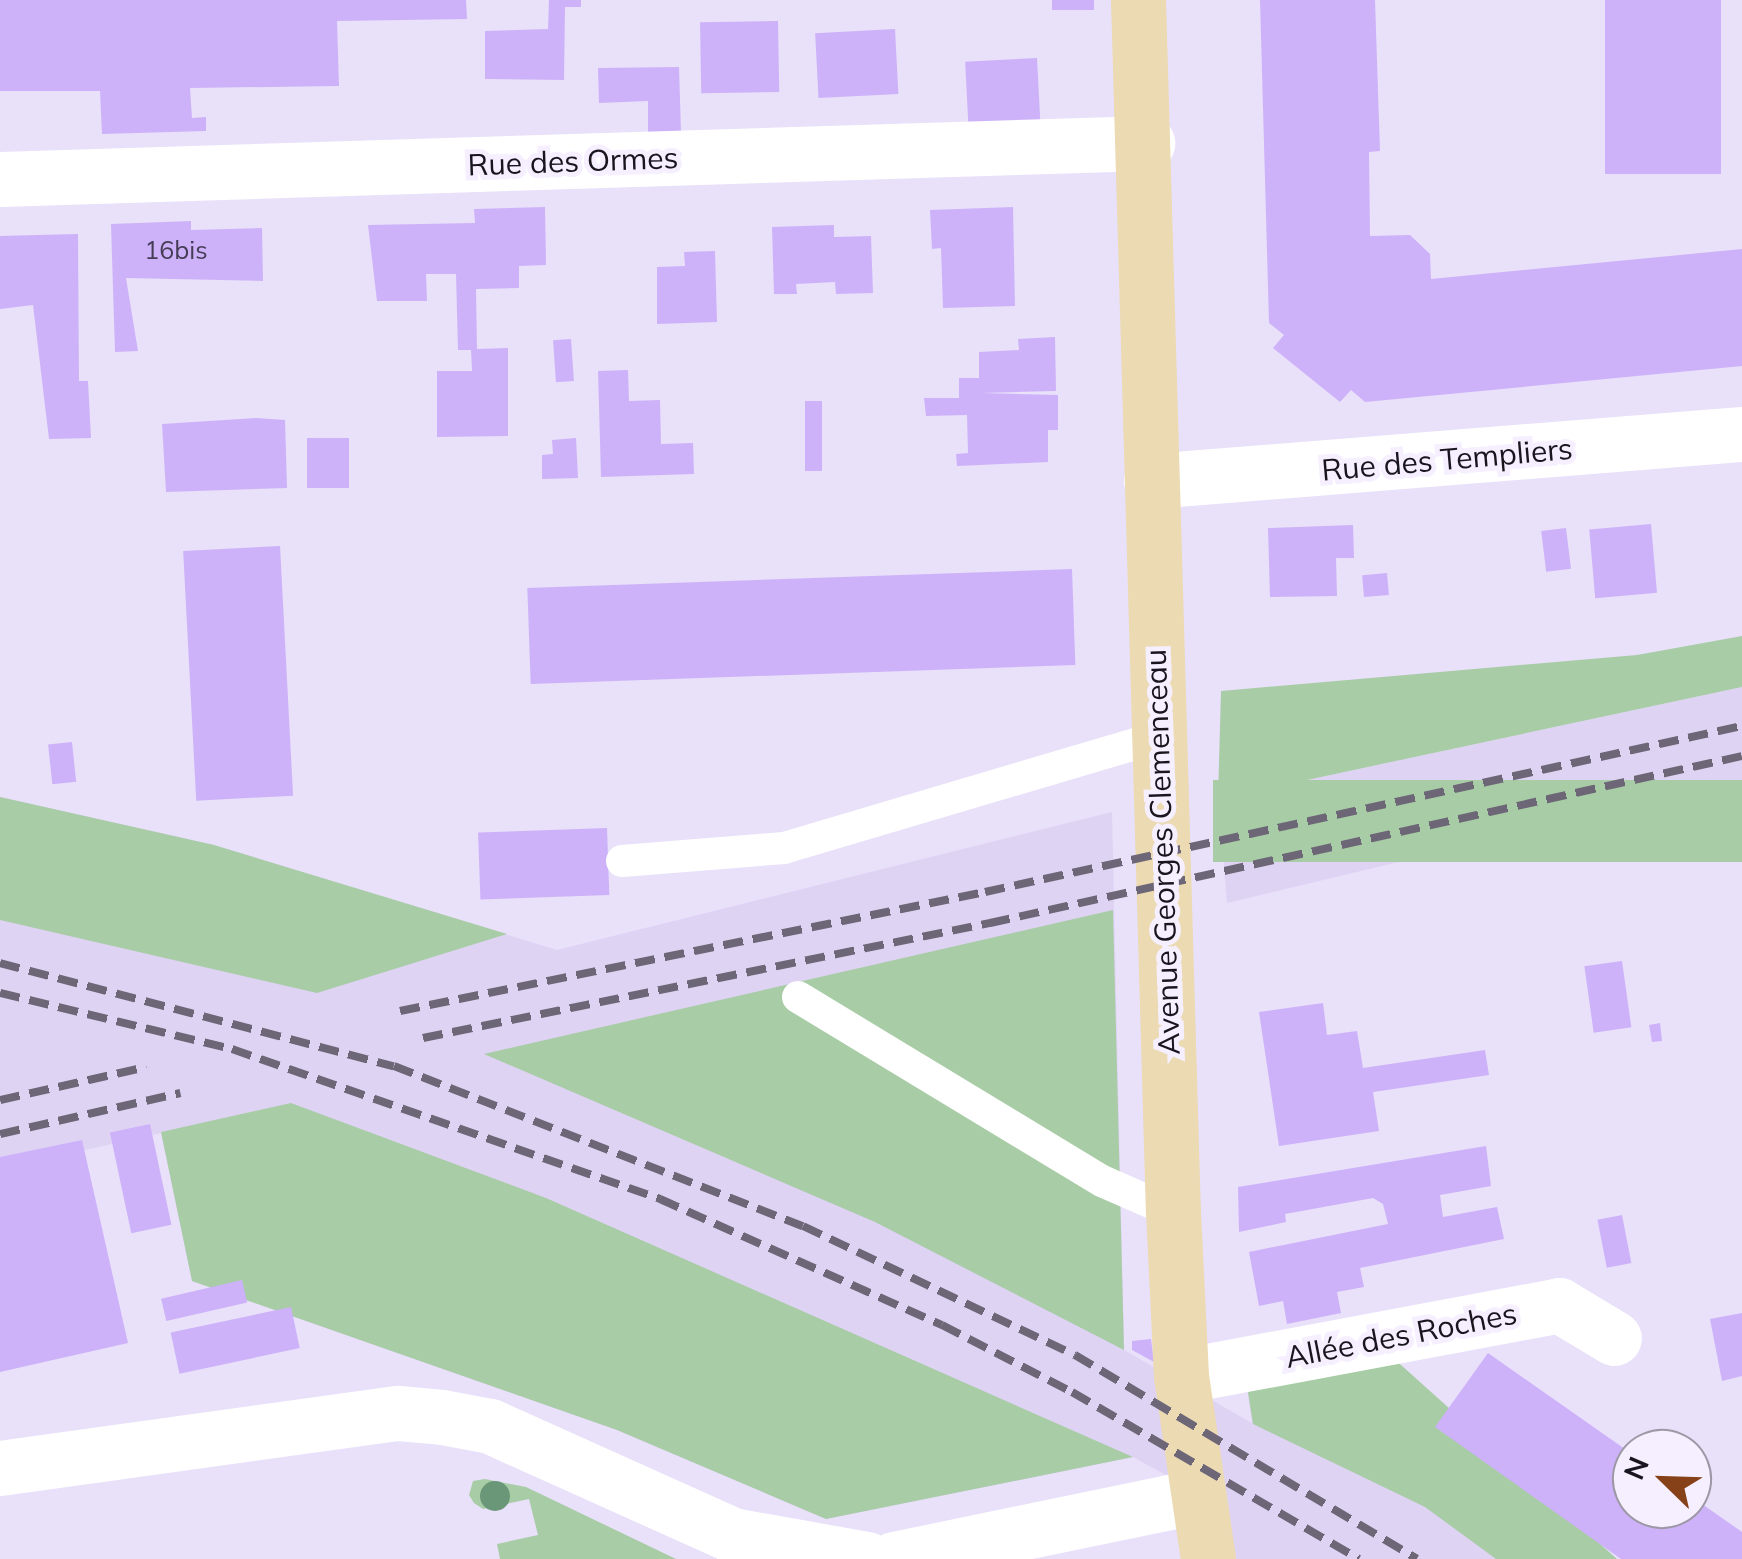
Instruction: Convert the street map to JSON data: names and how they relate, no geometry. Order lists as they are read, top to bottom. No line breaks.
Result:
{"streets":{"main road":["Avenue Georges Clemenceau"],"street":["Rue des Ormes","Rue des Templiers","Allée des Roches"]},"crossings":[["Rue des Ormes","Avenue Georges Clemenceau"],["Rue des Templiers","Avenue Georges Clemenceau"],["Avenue Georges Clemenceau","Allée des Roches"]],"house_numbers":["16bis"],"north":"top left"}
